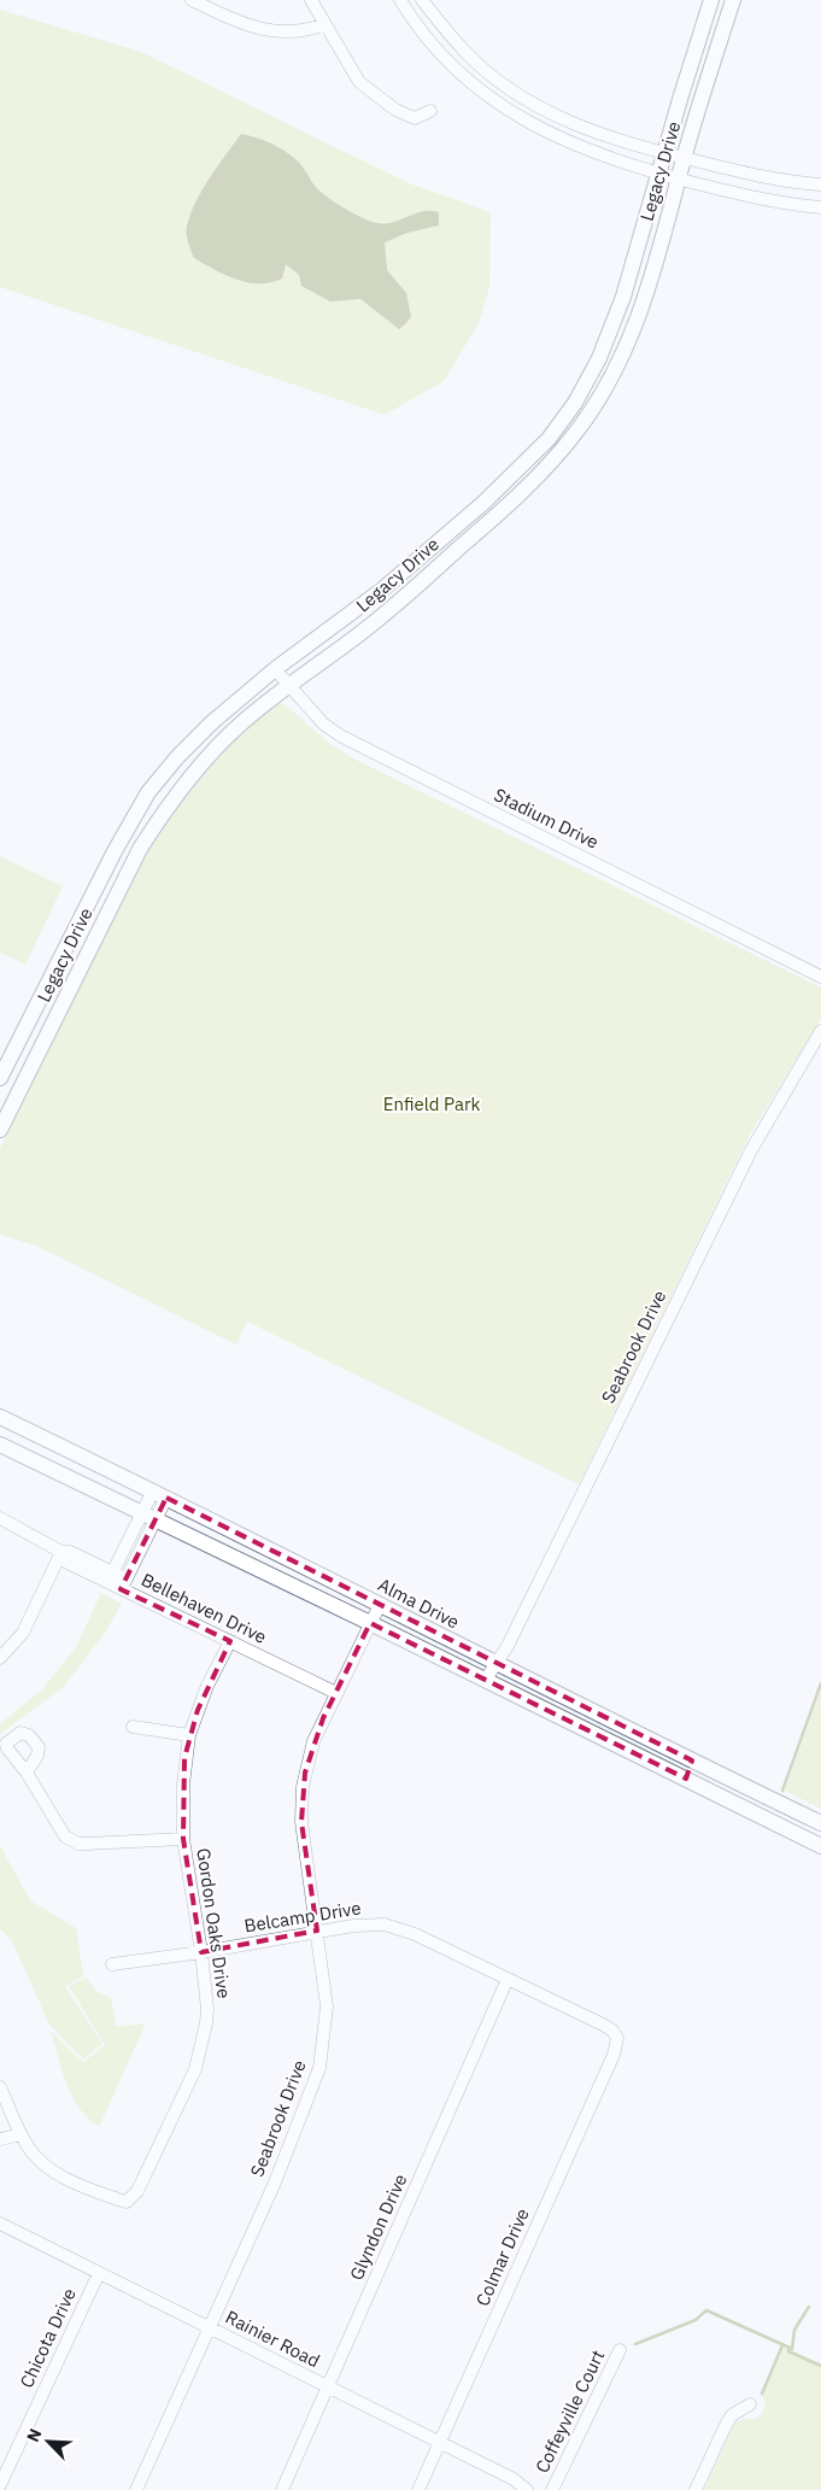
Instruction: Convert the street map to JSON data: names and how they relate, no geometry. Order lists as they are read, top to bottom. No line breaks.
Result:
{"streets":{"main road":["Legacy Drive","Alma Drive"],"street":["Stadium Drive","Seabrook Drive","Bellehaven Drive","Belcamp Drive","Gordon Oaks Drive","Glyndon Drive","Colmar Drive","Chicota Drive","Rainier Road","Coffeyville Court"]},"crossings":[["Legacy Drive","Stadium Drive"],["Seabrook Drive","Alma Drive"],["Seabrook Drive","Bellehaven Drive"],["Seabrook Drive","Belcamp Drive"],["Seabrook Drive","Rainier Road"],["Bellehaven Drive","Gordon Oaks Drive"],["Belcamp Drive","Gordon Oaks Drive"],["Belcamp Drive","Glyndon Drive"],["Belcamp Drive","Colmar Drive"],["Glyndon Drive","Rainier Road"],["Colmar Drive","Rainier Road"],["Chicota Drive","Rainier Road"]],"parks":["Enfield Park"],"north":"top left"}
